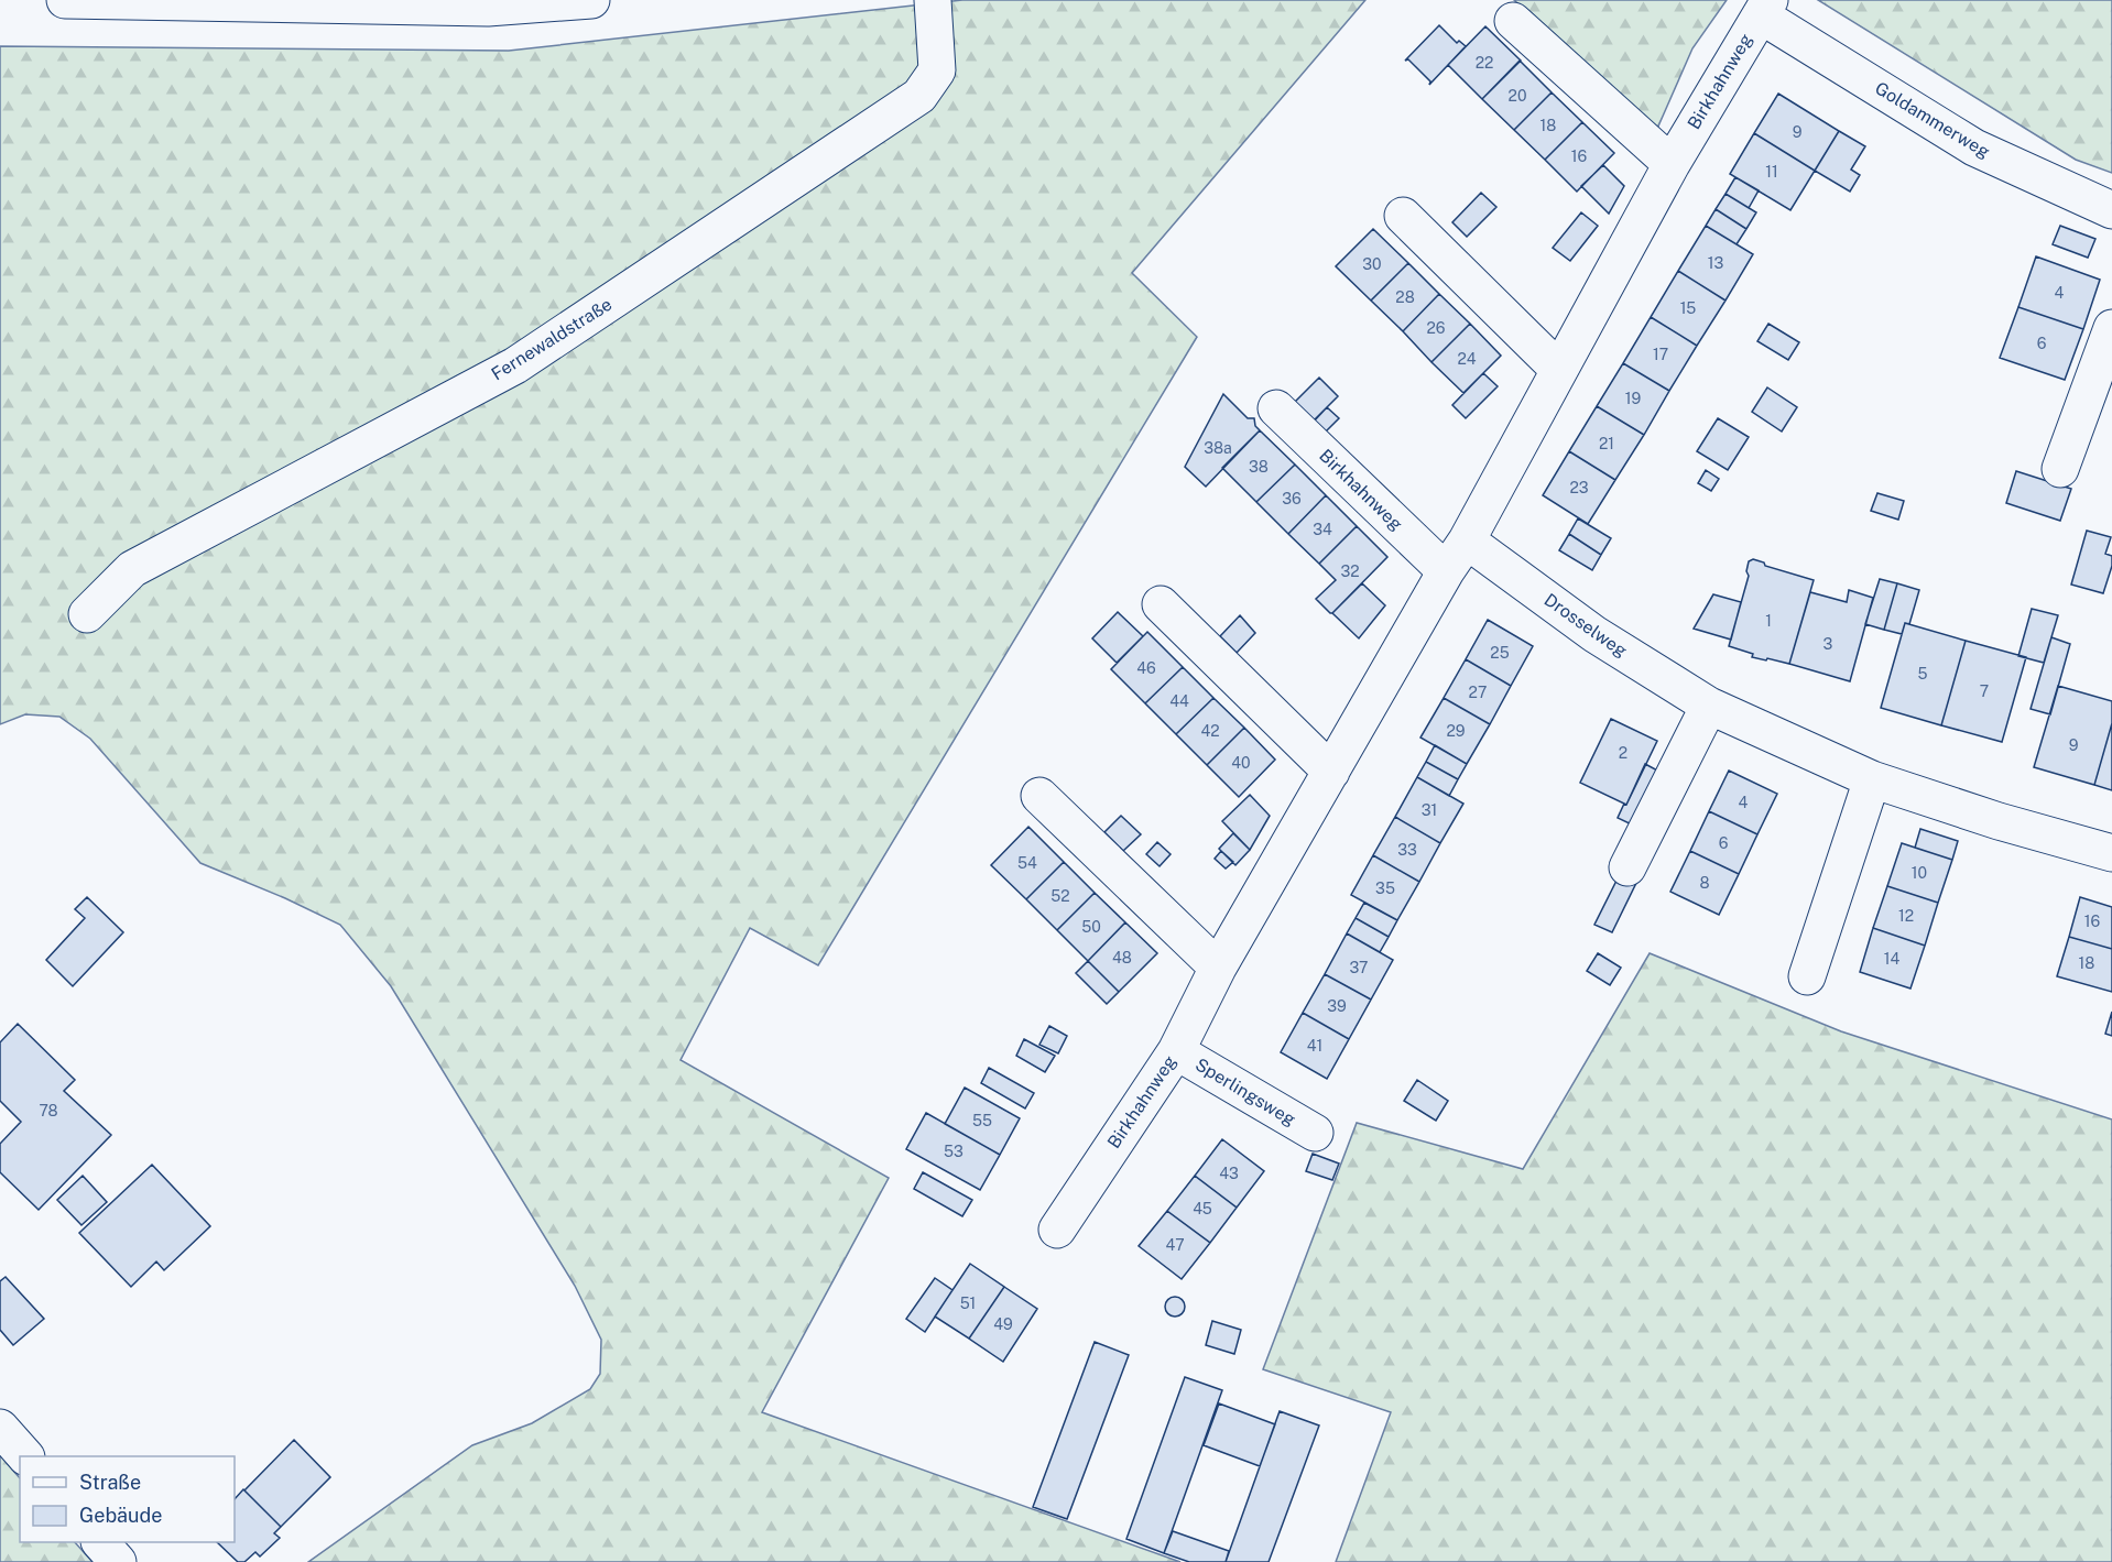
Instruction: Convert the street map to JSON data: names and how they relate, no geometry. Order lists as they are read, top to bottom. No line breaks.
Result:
{"streets":{"street":["Birkhahnweg","Goldammerweg","Fernewaldstraße","Drosselweg","Sperlingsweg"]},"crossings":[["Birkhahnweg","Goldammerweg"],["Birkhahnweg","Drosselweg"],["Birkhahnweg","Sperlingsweg"]],"house_numbers":["22","20","18","9","16","11","13","30","4","28","15","26","6","17","24","19","21","38a","38","23","36","34","32","1","3","25","46","5","7","27","44","42","29","9","2","40","4","31","6","33","54","10","8","35","52","12","16","50","48","14","18","37","39","41","78","55","53","43","45","47","51","49"],"legend":["Straße","Gebäude"]}
